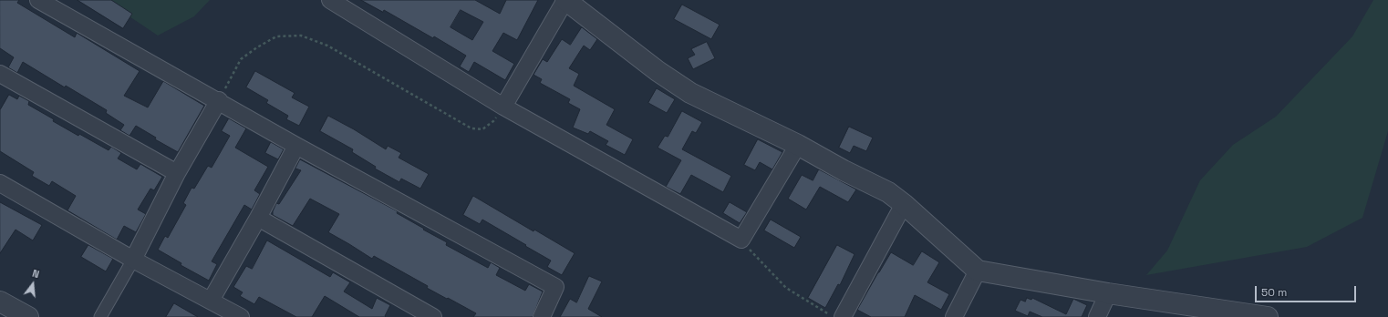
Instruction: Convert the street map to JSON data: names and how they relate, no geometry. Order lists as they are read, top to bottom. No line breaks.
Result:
{"scale_bar":"50 m","north":"top"}
